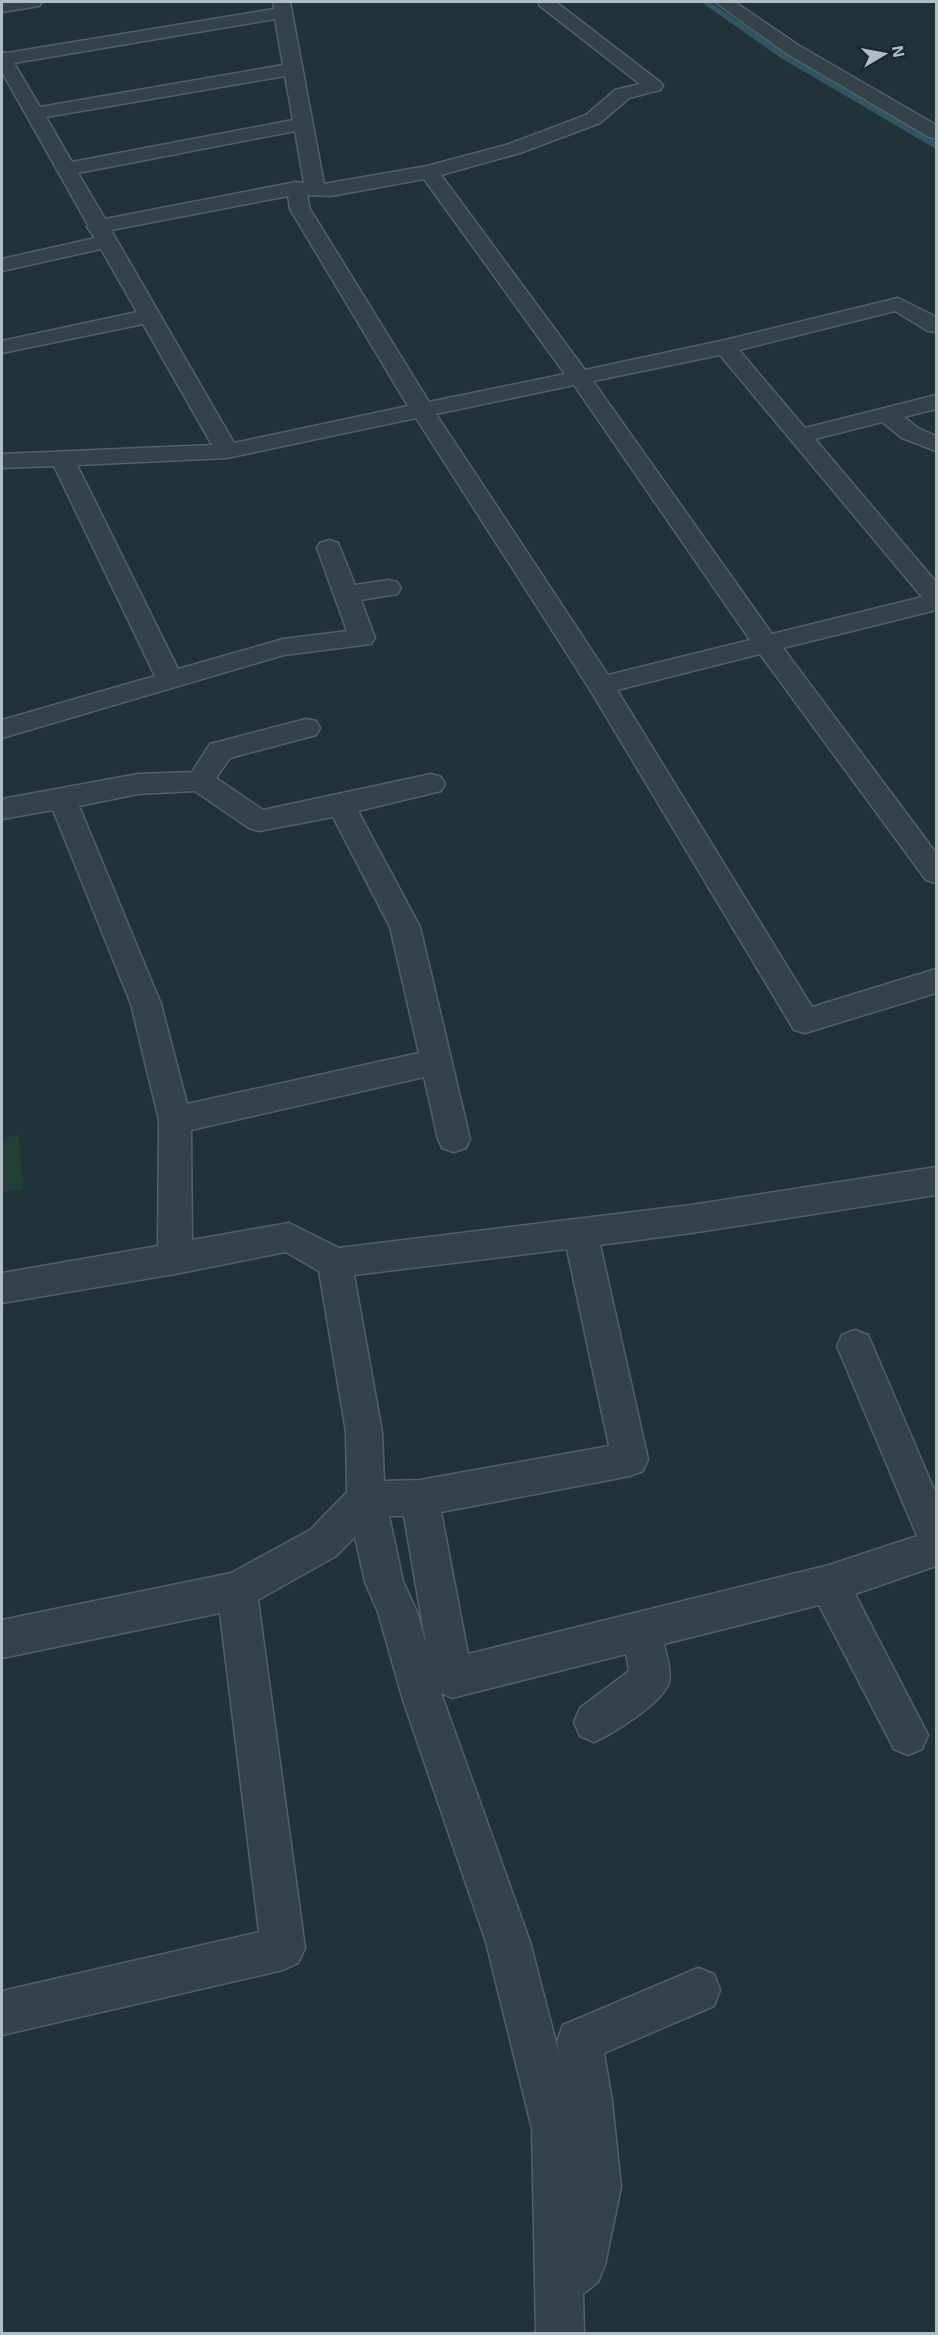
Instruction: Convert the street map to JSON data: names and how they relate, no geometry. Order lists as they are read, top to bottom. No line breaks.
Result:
{"north":"right"}
